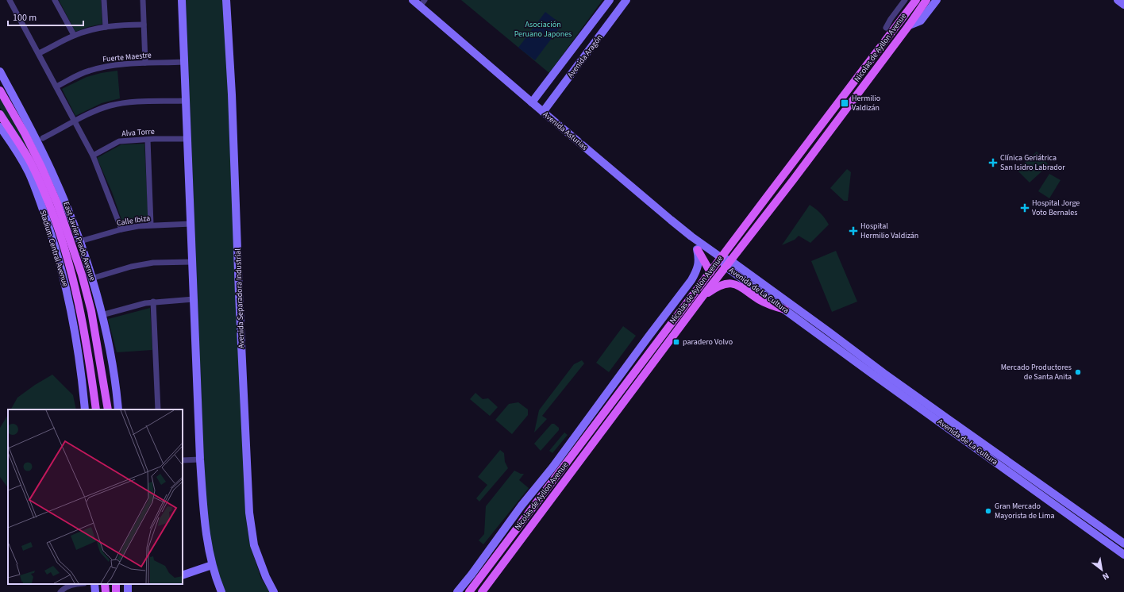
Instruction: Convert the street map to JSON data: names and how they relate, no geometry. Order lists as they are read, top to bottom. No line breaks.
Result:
{"streets":{"main road":["Nicolas de Ayllon Avenue","Avenida Aragón","Avenida Asturias","East Javier Prado Avenue","Stadium Central Avenue","Avenida de La Cultura","Avenida Separadora Industrial"],"street":["Fuerte Maestre","Alva Torre","Calle Ibiza"]},"crossings":[["Nicolas de Ayllon Avenue","Avenida Asturias"],["Nicolas de Ayllon Avenue","Avenida de La Cultura"],["Avenida Aragón","Avenida Asturias"],["Avenida Asturias","Avenida de La Cultura"]],"parks":["Asociación Peruano Japones"],"places":{"transit":["Hermilio Valdizán","paradero Volvo"],"health":["Clínica Geriátrica San Isidro Labrador","Hospital Jorge Voto Bernales","Hospital Hermilio Valdizán"],"other":["Mercado Productores de Santa Anita","Gran Mercado Mayorista de Lima"]},"scale_bar":"100 m","north":"bottom right"}
